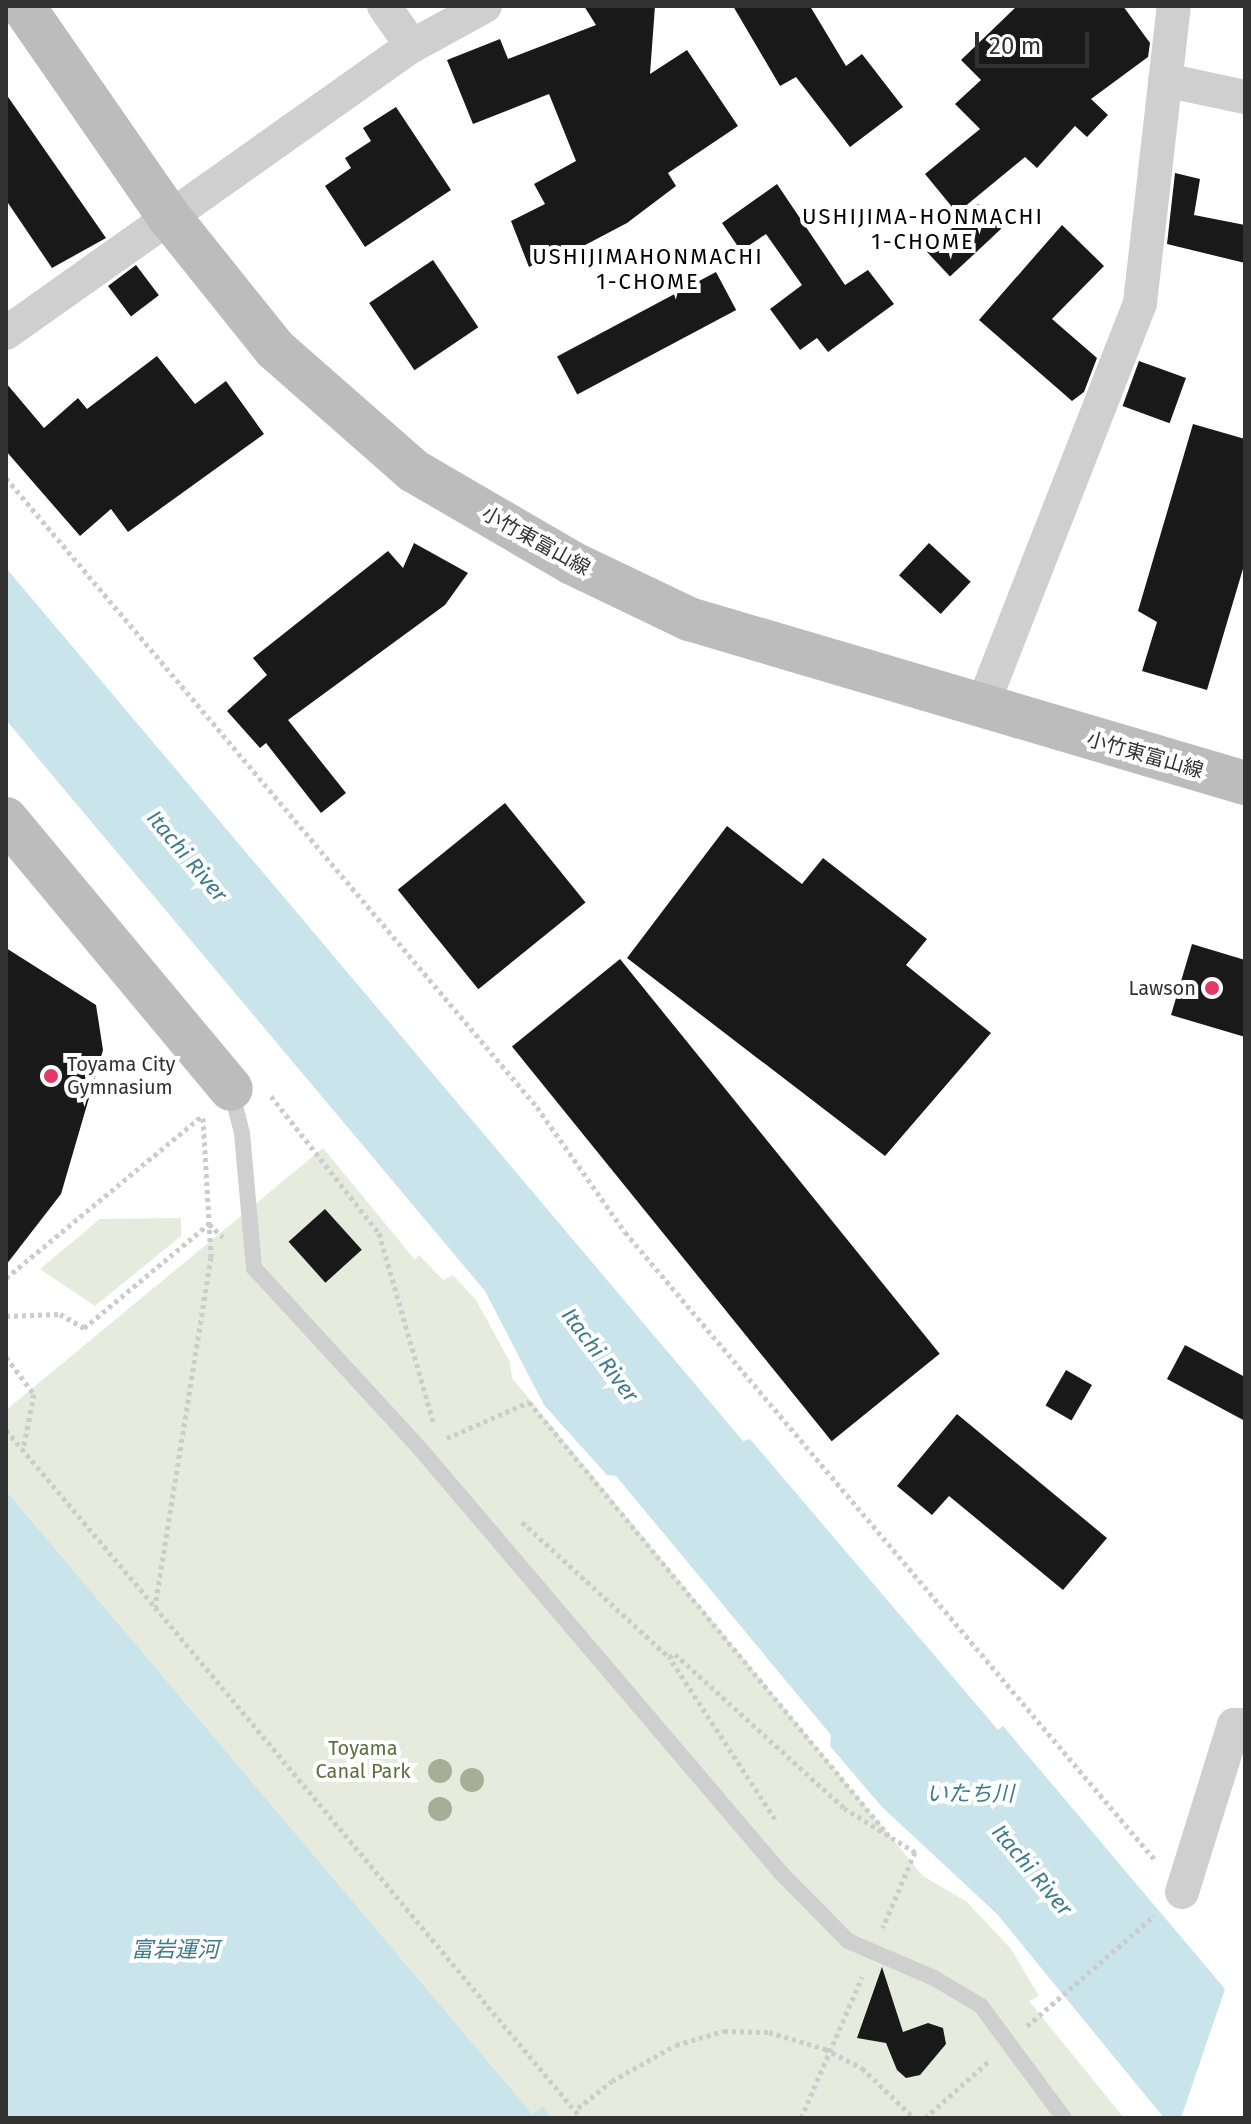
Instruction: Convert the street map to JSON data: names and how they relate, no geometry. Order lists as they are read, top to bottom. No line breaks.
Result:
{"streets":{"street":["小竹東富山線"]},"districts":["USHIJIMA-HONMACHI 1-CHOME","USHIJIMAHONMACHI 1-CHOME"],"water":["Itachi River","いたち川","富岩運河"],"parks":["Toyama Canal Park"],"places":["Lawson","Toyama City Gymnasium"],"scale_bar":"20 m"}
